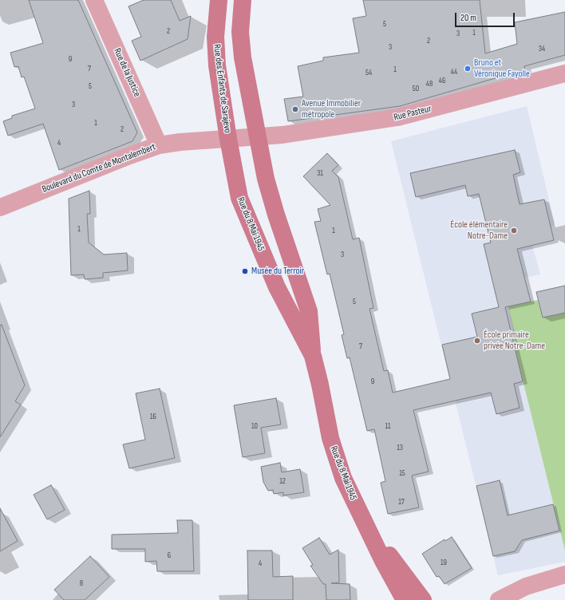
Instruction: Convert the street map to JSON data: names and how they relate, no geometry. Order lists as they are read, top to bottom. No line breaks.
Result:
{"streets":{"main road":["Rue des Enfants de Sarajevo","Rue du 8 Mai 1945"],"street":["Rue de la Justice","Rue Pasteur","Boulevard du Comte de Montalembert"]},"crossings":[["Rue de la Justice","Boulevard du Comte de Montalembert"],["Rue des Enfants de Sarajevo","Boulevard du Comte de Montalembert"],["Rue des Enfants de Sarajevo","Rue du 8 Mai 1945"],["Rue Pasteur","Boulevard du Comte de Montalembert"],["Rue Pasteur","Rue du 8 Mai 1945"],["Boulevard du Comte de Montalembert","Rue du 8 Mai 1945"]],"places":["Bruno et Véronique Fayolle","Avenue Immobilier métropole","École élémentaire Notre-Dame","Musée du Terroir","École primaire privée Notre-Dame"],"house_numbers":["5","2","1","3","2","3","34","9","7","1","44","54","46","48","5","50","3","1","2","4","31","1","1","3","5","7","9","16","10","11","13","15","12","17","6","19","4","8"],"scale_bar":"20 m"}
